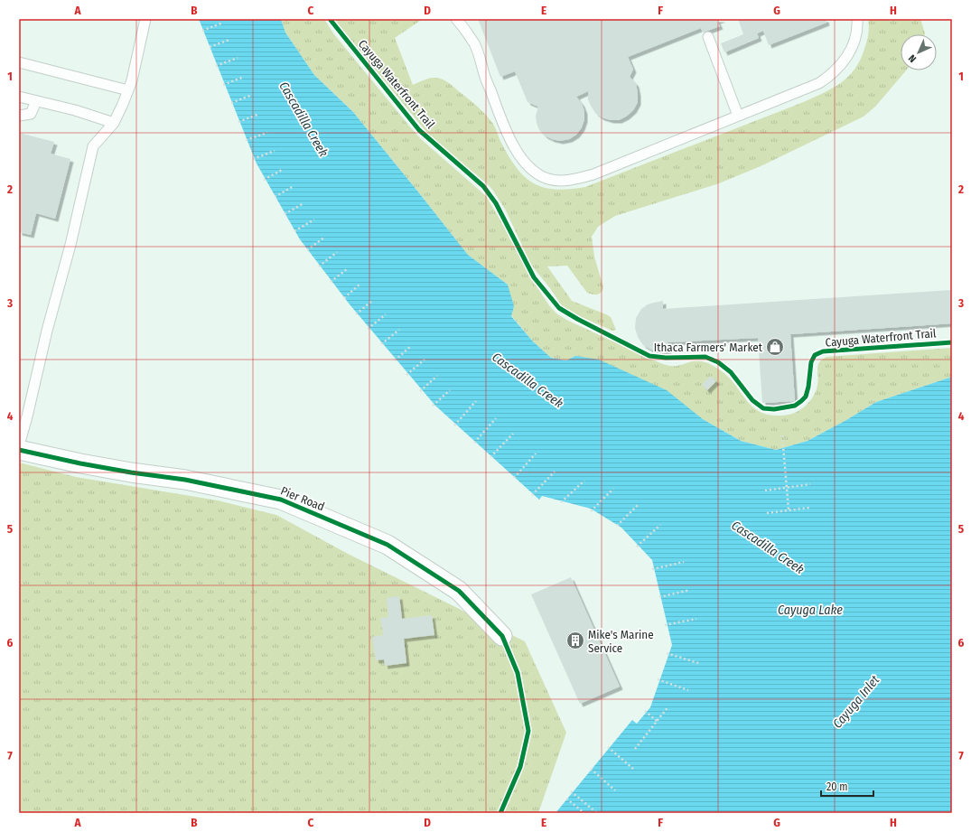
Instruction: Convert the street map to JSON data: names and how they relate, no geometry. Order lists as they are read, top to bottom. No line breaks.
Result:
{"streets":{"street":["Pier Road"],"cycle path":["Cayuga Waterfront Trail"]},"water":["Cascadilla Creek","Cayuga Lake","Cayuga Inlet"],"places":{"shop":["Ithaca Farmers' Market"],"building":["Mike's Marine Service"]},"scale_bar":"20 m","north":"bottom left","grid":{"columns":["A","B","C","D","E","F","G","H"],"rows":["1","2","3","4","5","6","7"]}}
